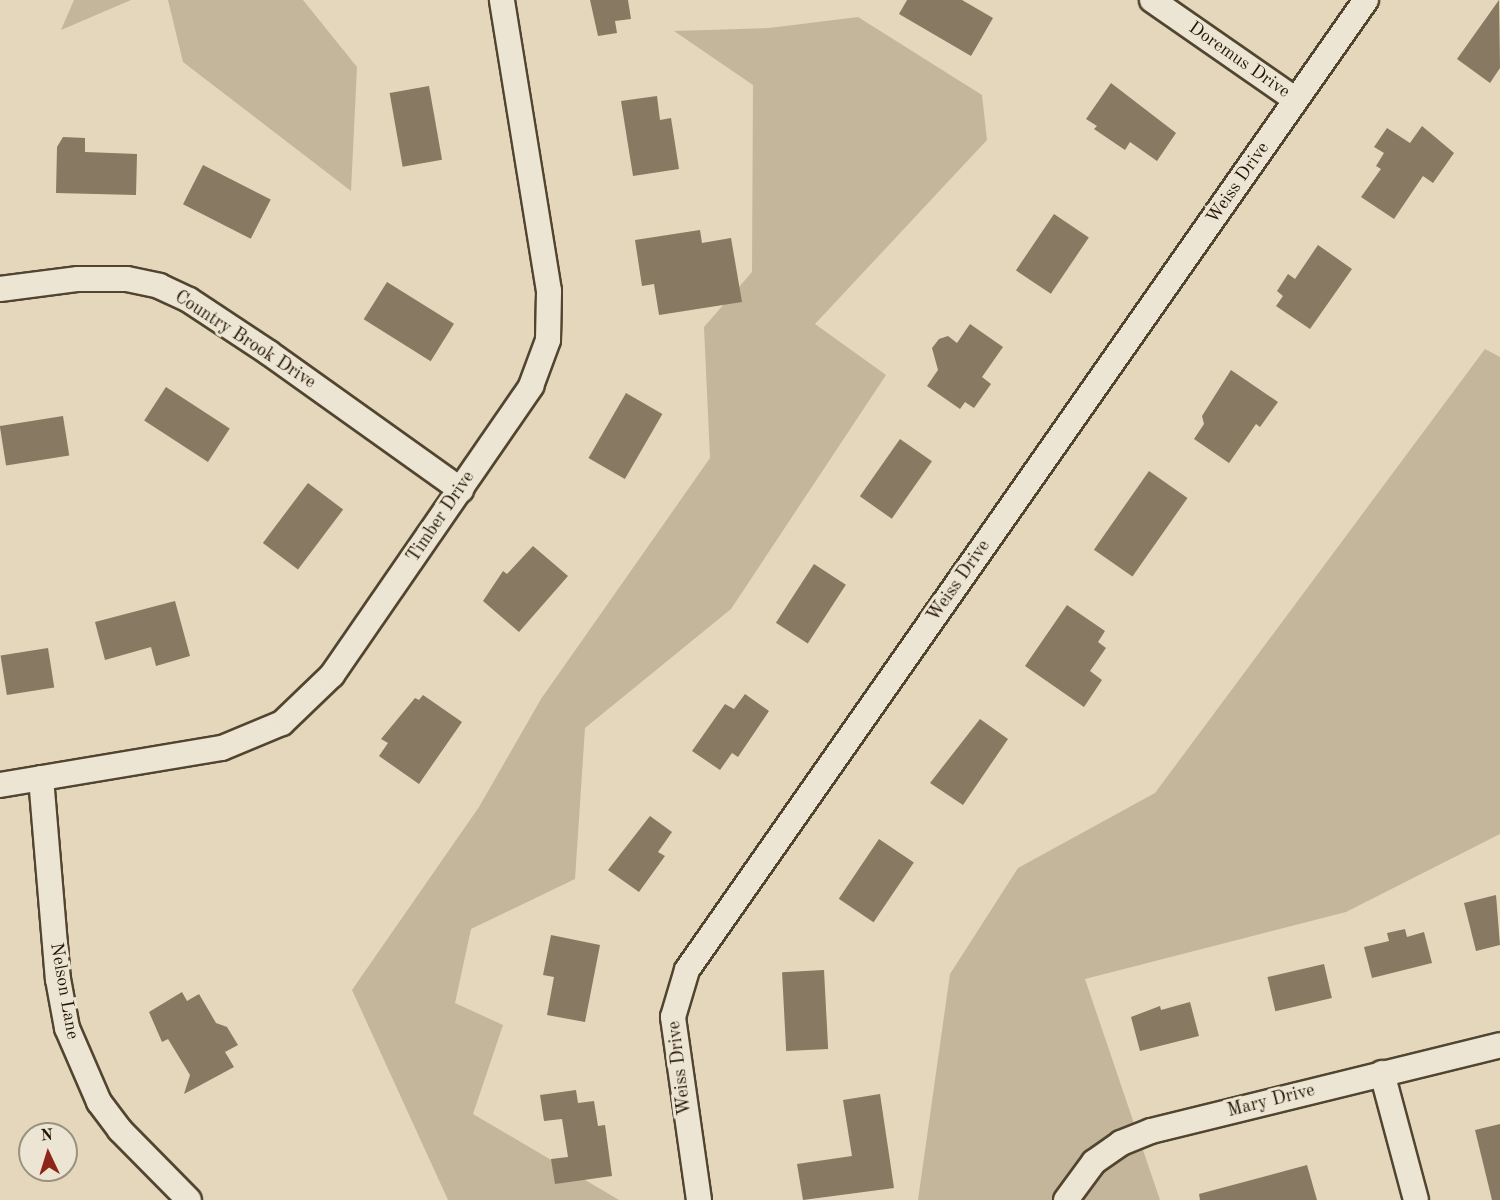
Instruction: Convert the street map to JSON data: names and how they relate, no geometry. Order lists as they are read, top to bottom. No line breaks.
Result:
{"streets":{"street":["Doremus Drive","Weiss Drive","Country Brook Drive","Timber Drive","Nelson Lane","Mary Drive"]},"crossings":[["Doremus Drive","Weiss Drive"],["Country Brook Drive","Timber Drive"],["Timber Drive","Nelson Lane"]],"north":"top"}
